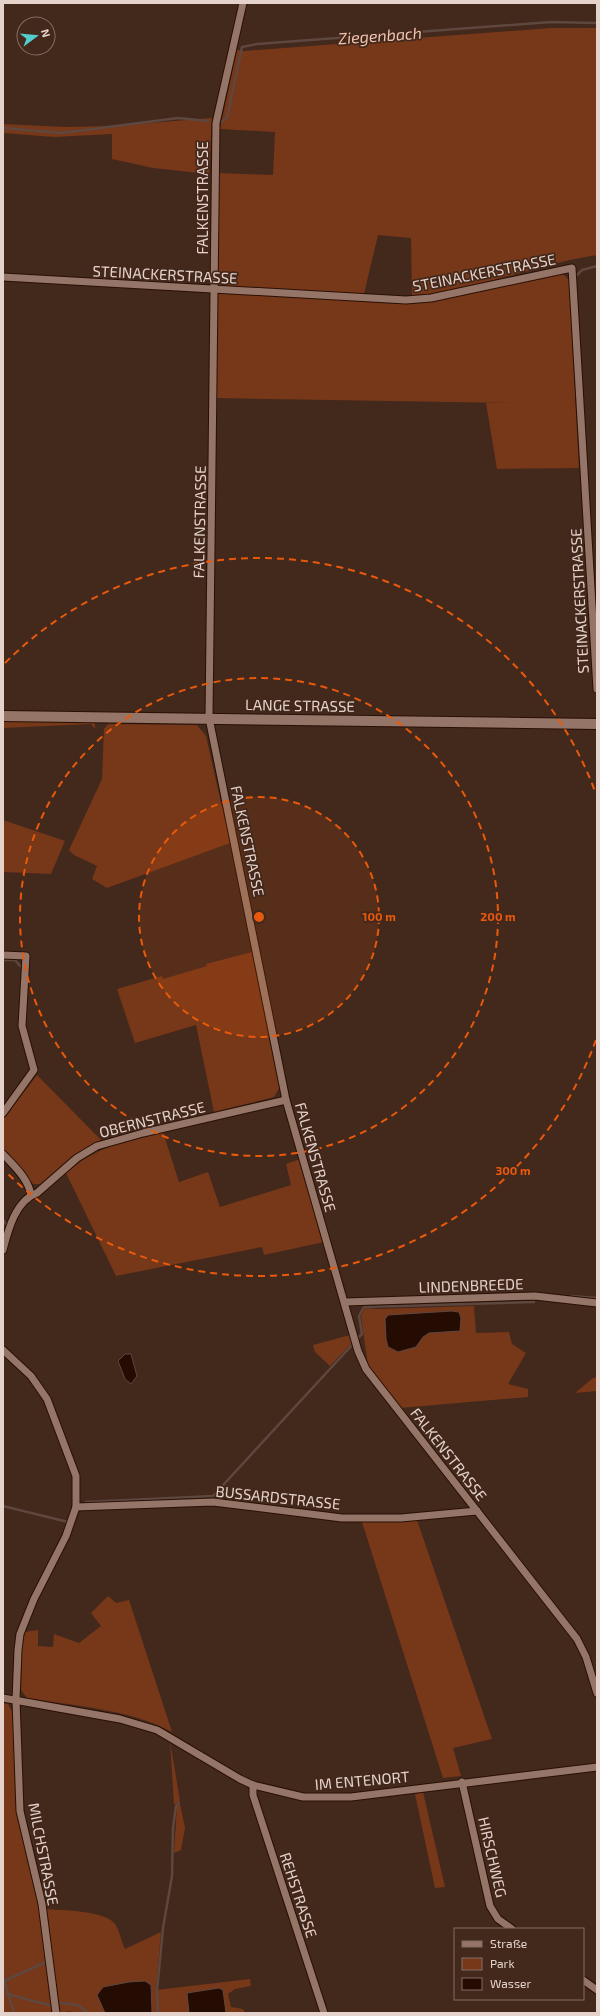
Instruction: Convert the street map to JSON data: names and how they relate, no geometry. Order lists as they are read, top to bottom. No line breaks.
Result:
{"streets":{"street":["FALKENSTRASSE","STEINACKERSTRASSE","LANGE STRASSE","OBERNSTRASSE","LINDENBREEDE","BUSSARDSTRASSE","IM ENTENORT","MILCHSTRASSE","HIRSCHWEG","REHSTRASSE"]},"crossings":[["FALKENSTRASSE","STEINACKERSTRASSE"],["FALKENSTRASSE","LANGE STRASSE"],["FALKENSTRASSE","OBERNSTRASSE"],["FALKENSTRASSE","LINDENBREEDE"],["FALKENSTRASSE","BUSSARDSTRASSE"],["BUSSARDSTRASSE","MILCHSTRASSE"],["IM ENTENORT","MILCHSTRASSE"],["IM ENTENORT","HIRSCHWEG"],["IM ENTENORT","REHSTRASSE"]],"water":["Ziegenbach"],"legend":["Straße","Park","Wasser"],"north":"right","rings":["100 m","200 m","300 m"]}
